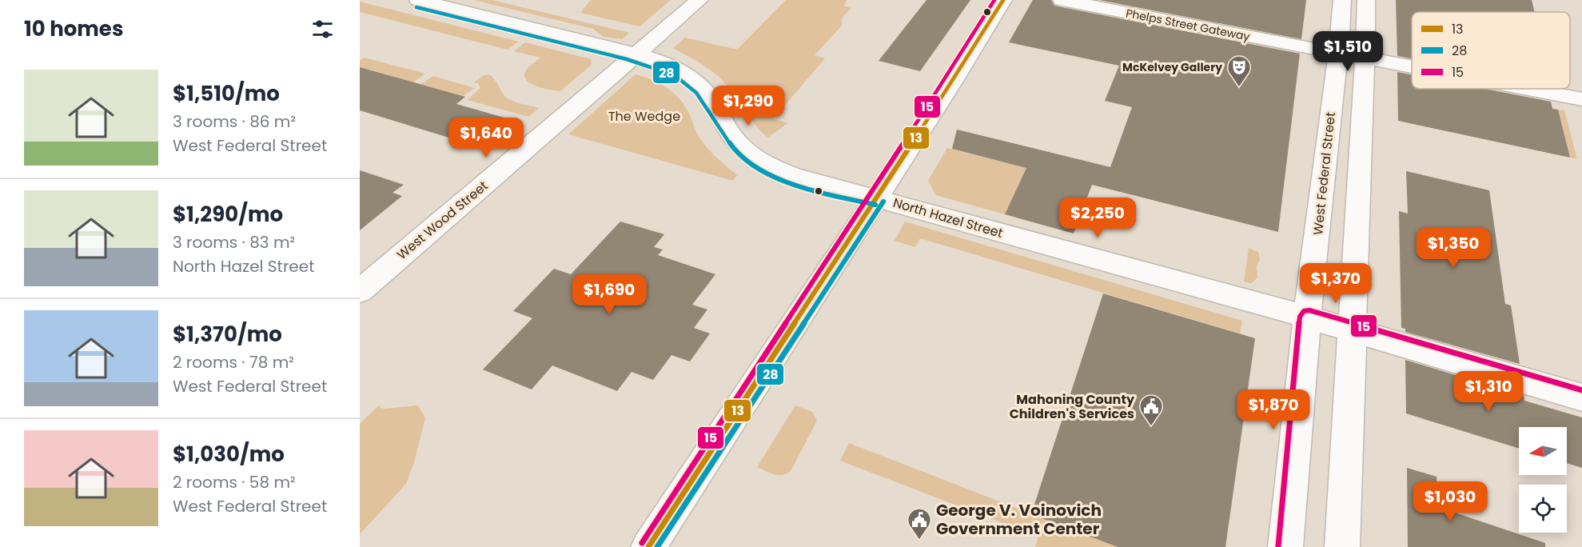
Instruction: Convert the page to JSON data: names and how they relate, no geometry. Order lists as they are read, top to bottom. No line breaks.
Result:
{"streets":{"street":["Phelps Street Gateway","West Federal Street","North Hazel Street","West Wood Street"]},"crossings":[["West Federal Street","North Hazel Street"],["North Hazel Street","West Wood Street"]],"parks":["The Wedge"],"places":{"theatre":["McKelvey Gallery"],"public building":["Mahoning County Children's Services","George V. Voinovich Government Center"]},"lines":["transit line 13","transit line 15","transit line 28"],"legend":["13","28","15"],"north":"left","page":{"heading":"10 homes","price":["$1,510","$1,290","$1,640","$2,250","$1,350","$1,370","$1,690","$1,310","$1,870","$1,030"],"list":[{"name":"$1,510/mo","note":"3 rooms · 86 m² · West Federal Street"},{"name":"$1,290/mo","note":"3 rooms · 83 m² · North Hazel Street"},{"name":"$1,370/mo","note":"2 rooms · 78 m² · West Federal Street"},{"name":"$1,030/mo","note":"2 rooms · 58 m² · West Federal Street"}]}}
